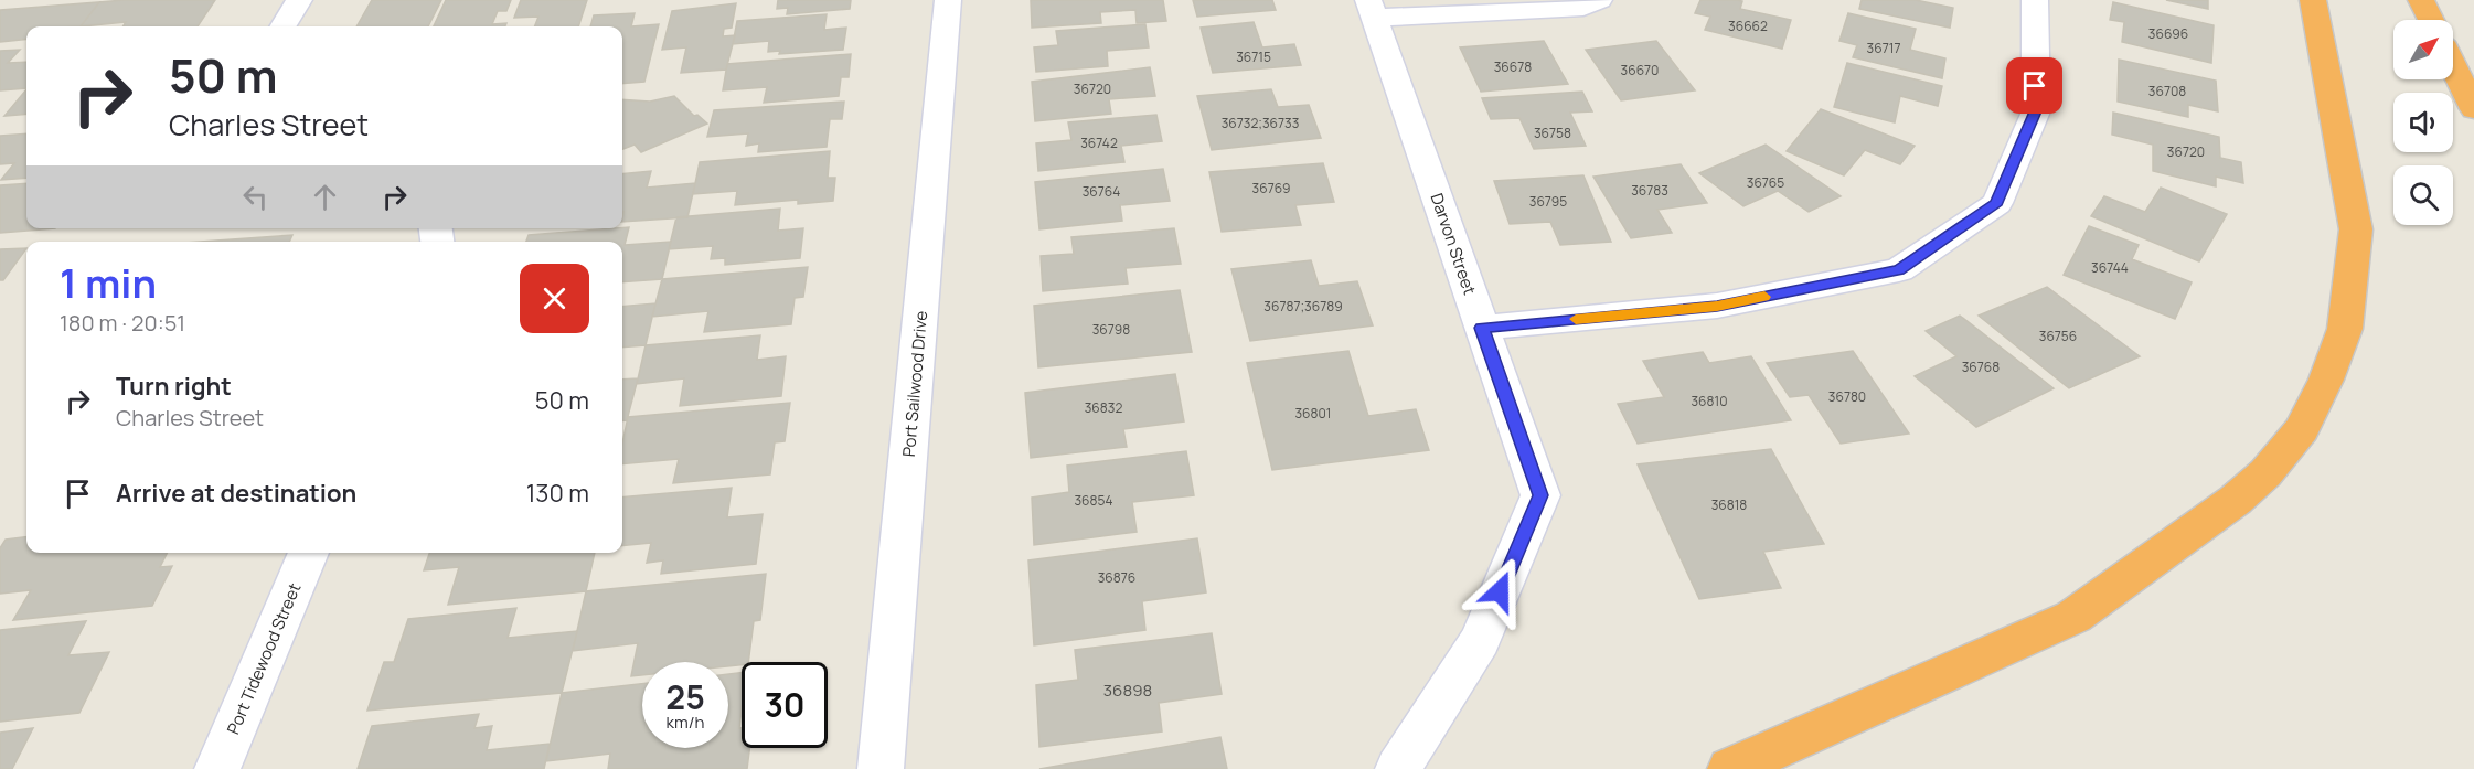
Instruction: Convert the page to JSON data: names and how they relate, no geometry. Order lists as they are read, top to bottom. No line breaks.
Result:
{"streets":{"street":["Darvon Street","Port Sailwood Drive","Port Tidewood Street"]},"house_numbers":["36662","36696","36717","36715","36678","36670","36720","36708","36732;36733","36758","36742","36720","36765","36769","36783","36764","36795","36744","36787;36789","36798","36756","36768","36780","36810","36832","36801","36854","36818","36876","36898"],"north":"top right","page":{"turn":["50 m","Charles Street"],"heading":["1 min","180 m · 20:51"],"list":[{"name":"Turn right","note":"Charles Street","value":"50 m"},{"name":"Arrive at destination","value":"130 m"}],"speed":"25 km/h","limit":"30"}}
